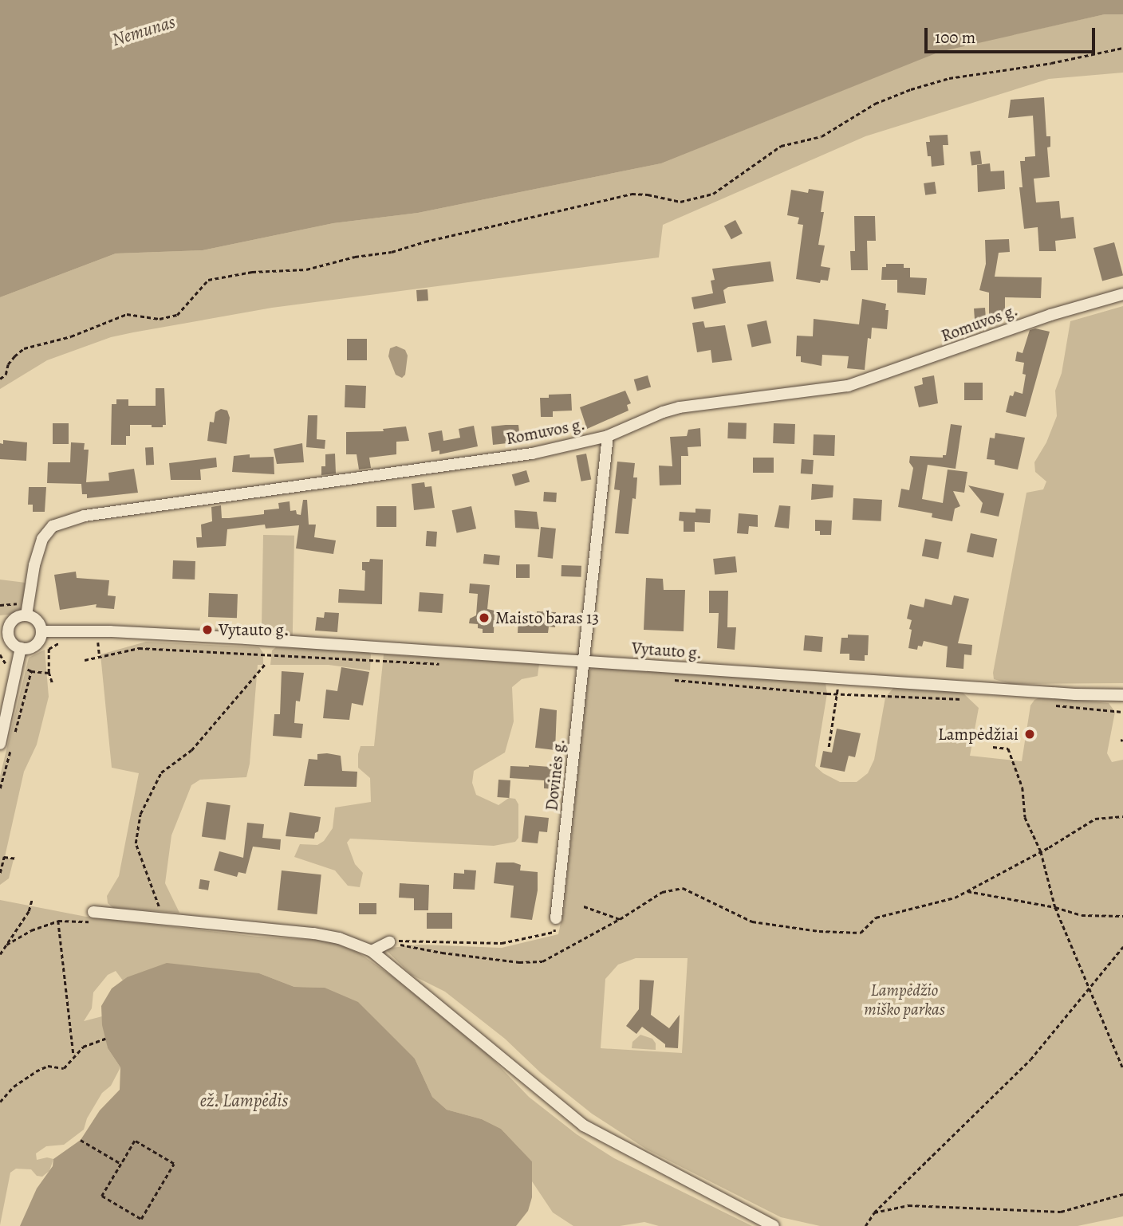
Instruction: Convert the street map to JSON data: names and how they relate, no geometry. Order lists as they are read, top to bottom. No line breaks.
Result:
{"streets":{"street":["Romuvos g.","Vytauto g.","Dovinės g."]},"crossings":[["Romuvos g.","Vytauto g."],["Romuvos g.","Dovinės g."],["Vytauto g.","Dovinės g."]],"water":["Nemunas","ež. Lampėdis"],"parks":["Lampėdžio miško parkas"],"places":["Maisto baras 13","Vytauto g.","Lampėdžiai"],"scale_bar":"100 m"}
